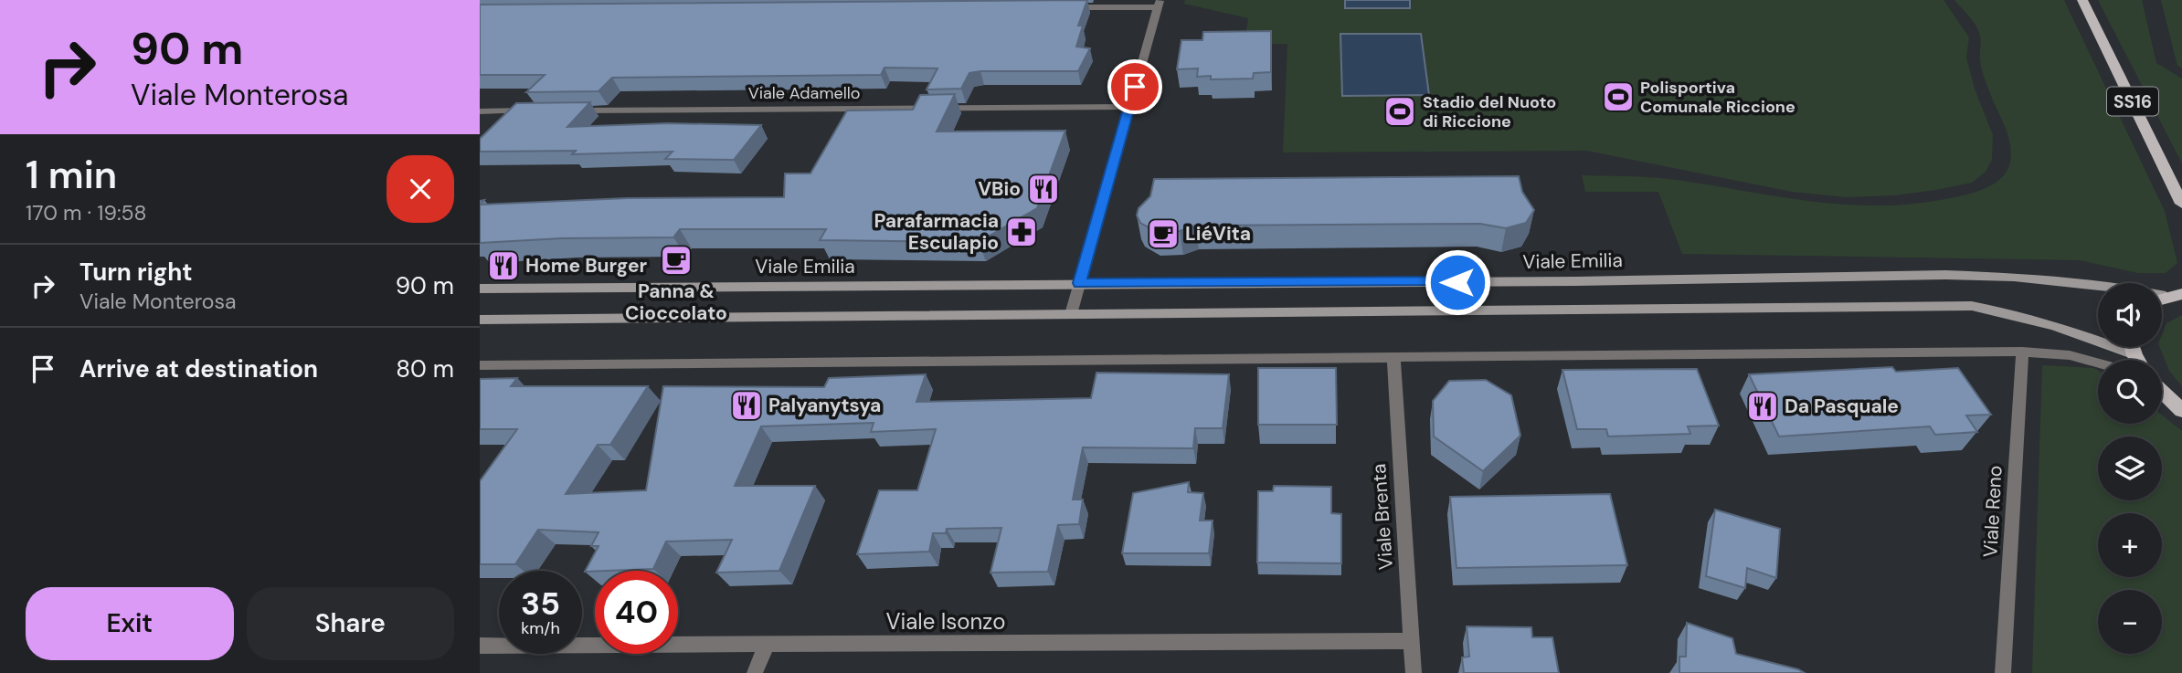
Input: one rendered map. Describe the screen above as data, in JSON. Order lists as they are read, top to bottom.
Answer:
{
  "streets": {
    "main road": ["SS16"],
    "street": [
      "Viale Adamello",
      "Viale Emilia",
      "Viale Reno",
      "Viale Brenta",
      "Viale Isonzo"
    ]
  },
  "crossings": [
    ["Viale Brenta", "Viale Isonzo"]
  ],
  "places": {
    "sports": ["Polisportiva Comunale Riccione", "Stadio del Nuoto di Riccione"],
    "restaurant": [
      "VBio",
      "Home Burger",
      "Palyanytsya",
      "Da Pasquale"
    ],
    "pharmacy": ["Parafarmacia Esculapio"],
    "cafe": ["LiéVita", "Panna & Cioccolato"]
  },
  "page": {
    "turn": ["90 m", "Viale Monterosa"],
    "heading": ["1 min", "170 m · 19:58"],
    "list": [
      {
        "name": "Turn right",
        "note": "Viale Monterosa",
        "value": "90 m"
      },
      {
        "name": "Arrive at destination",
        "value": "80 m"
      }
    ],
    "map_buttons": ["+", "−"],
    "speed": "35 km/h",
    "limit": "40",
    "buttons": ["Exit", "Share"]
  }
}
